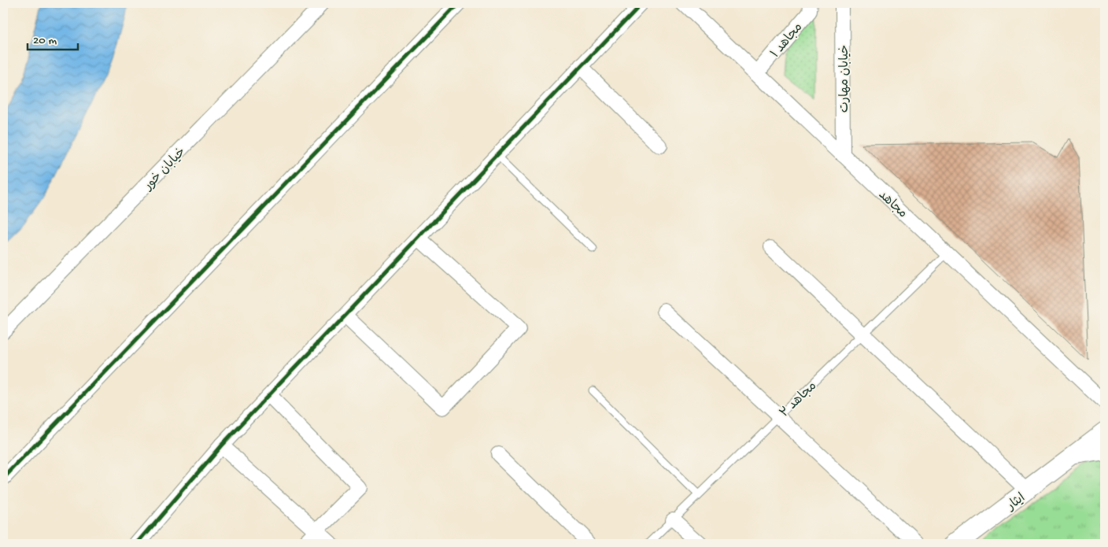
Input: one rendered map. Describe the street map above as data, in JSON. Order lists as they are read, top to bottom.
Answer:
{
  "streets": {
    "main road": ["ایثار"],
    "street": [
      "مجاهد ۱",
      "خیابان مهارت",
      "خیابان خور",
      "مجاهد"
    ],
    "lane": ["مجاهد ۲"]
  },
  "crossings": [
    ["مجاهد ۱", "مجاهد"],
    ["خیابان مهارت", "مجاهد"],
    ["مجاهد", "مجاهد ۲"]
  ],
  "scale_bar": "20 m"
}
